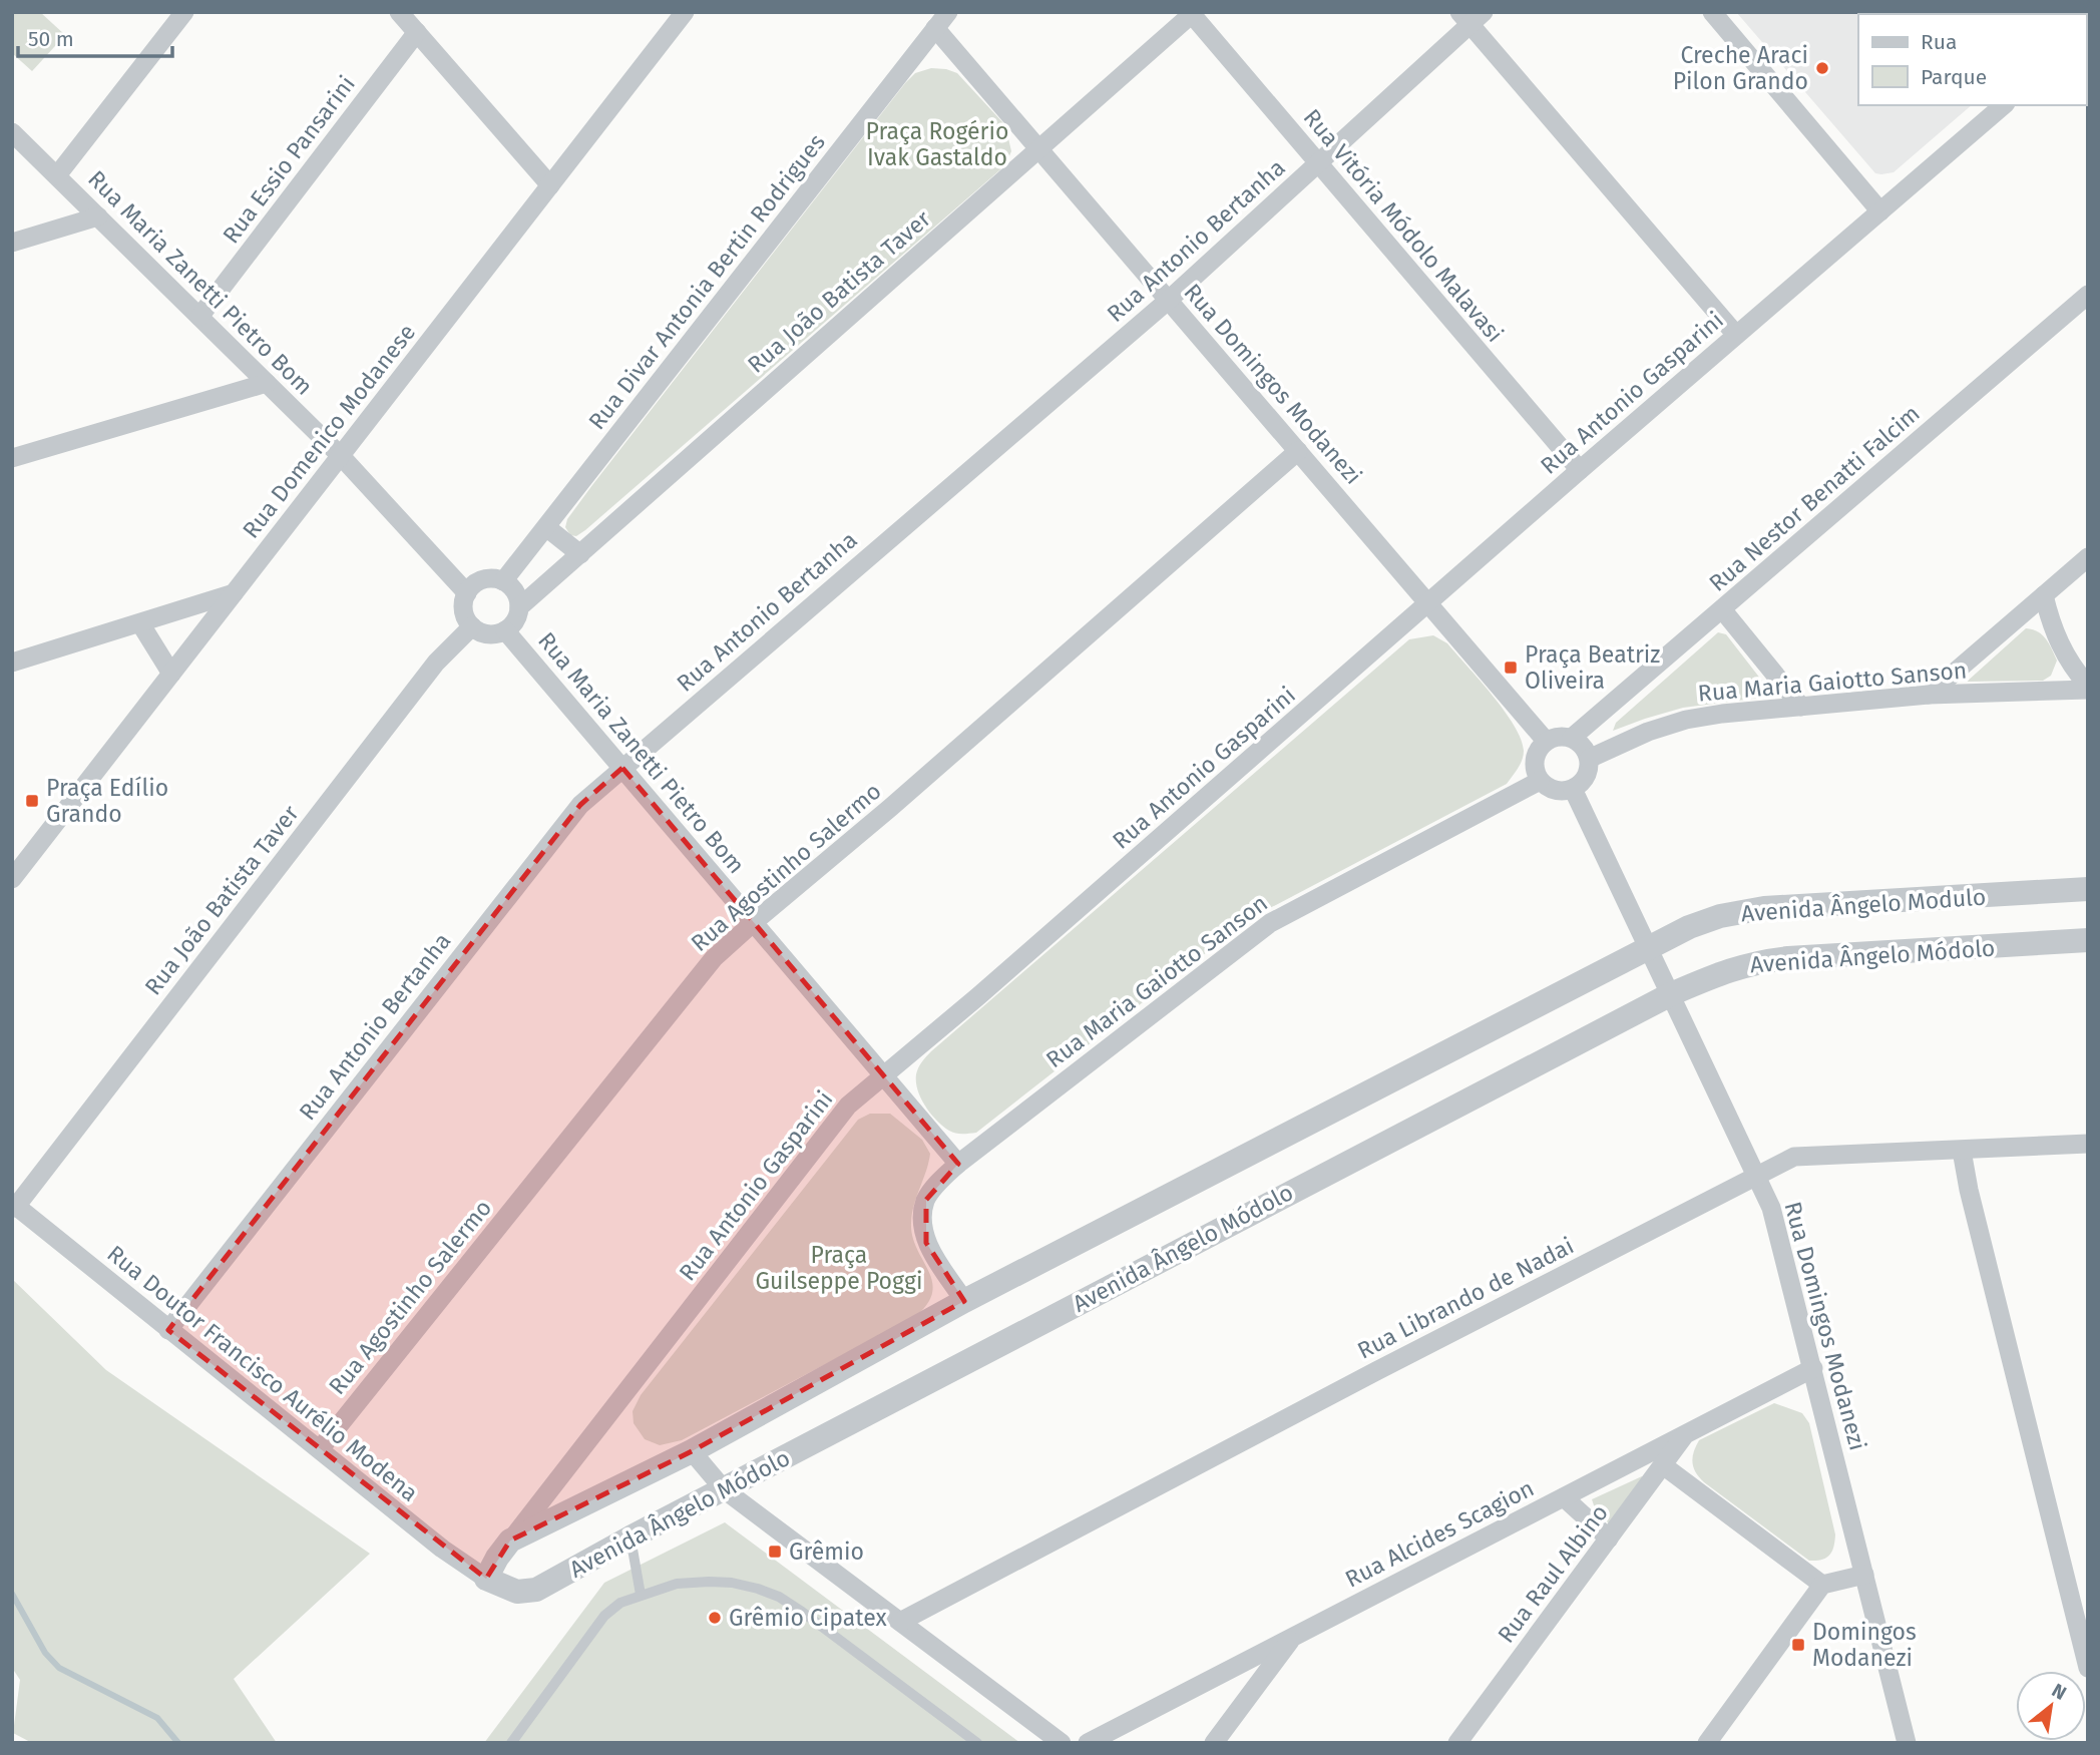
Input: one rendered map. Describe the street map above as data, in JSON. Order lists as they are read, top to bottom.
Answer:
{
  "streets": {
    "street": [
      "Rua Essio Pansarini",
      "Rua Vitória Módolo Malavasi",
      "Rua Antonio Bertanha",
      "Rua Divar Antonia Bertin Rodrigues",
      "Rua Maria Zanetti Pietro Bom",
      "Rua João Batista Taver",
      "Rua Domingos Modanezi",
      "Rua Antonio Gasparini",
      "Rua Domenico Modanese",
      "Rua Nestor Benatti Falcim",
      "Rua Maria Gaiotto Sanson",
      "Rua Agostinho Salermo",
      "Avenida Ângelo Modulo",
      "Avenida Ângelo Módolo",
      "Rua Librando de Nadai",
      "Rua Doutor Francisco Aurélio Modena",
      "Rua Alcides Scagion",
      "Rua Raul Albino"
    ]
  },
  "crossings": [
    ["Rua Essio Pansarini", "Rua Maria Zanetti Pietro Bom"],
    ["Rua Vitória Módolo Malavasi", "Rua Antonio Bertanha"],
    ["Rua Vitória Módolo Malavasi", "Rua João Batista Taver"],
    ["Rua Vitória Módolo Malavasi", "Rua Antonio Gasparini"],
    ["Rua Antonio Bertanha", "Rua Maria Zanetti Pietro Bom"],
    ["Rua Antonio Bertanha", "Rua Domingos Modanezi"],
    ["Rua Antonio Bertanha", "Rua Doutor Francisco Aurélio Modena"],
    ["Rua Divar Antonia Bertin Rodrigues", "Rua Maria Zanetti Pietro Bom"],
    ["Rua Divar Antonia Bertin Rodrigues", "Rua João Batista Taver"],
    ["Rua Divar Antonia Bertin Rodrigues", "Rua Domingos Modanezi"],
    ["Rua Maria Zanetti Pietro Bom", "Rua João Batista Taver"],
    ["Rua Maria Zanetti Pietro Bom", "Rua Antonio Gasparini"],
    ["Rua Maria Zanetti Pietro Bom", "Rua Domenico Modanese"],
    ["Rua Maria Zanetti Pietro Bom", "Rua Maria Gaiotto Sanson"],
    ["Rua Maria Zanetti Pietro Bom", "Rua Agostinho Salermo"],
    ["Rua João Batista Taver", "Rua Domingos Modanezi"],
    ["Rua João Batista Taver", "Rua Doutor Francisco Aurélio Modena"],
    ["Rua Domingos Modanezi", "Rua Antonio Gasparini"],
    ["Rua Domingos Modanezi", "Rua Nestor Benatti Falcim"],
    ["Rua Domingos Modanezi", "Rua Maria Gaiotto Sanson"],
    ["Rua Domingos Modanezi", "Rua Agostinho Salermo"],
    ["Rua Domingos Modanezi", "Avenida Ângelo Modulo"],
    ["Rua Domingos Modanezi", "Avenida Ângelo Módolo"],
    ["Rua Domingos Modanezi", "Rua Librando de Nadai"],
    ["Rua Domingos Modanezi", "Rua Alcides Scagion"],
    ["Rua Nestor Benatti Falcim", "Rua Maria Gaiotto Sanson"],
    ["Rua Agostinho Salermo", "Rua Doutor Francisco Aurélio Modena"],
    ["Avenida Ângelo Módolo", "Rua Doutor Francisco Aurélio Modena"],
    ["Rua Alcides Scagion", "Rua Raul Albino"]
  ],
  "parks": ["Praça Rogério Ivak Gastaldo", "Praça Guilseppe Poggi"],
  "places": {
    "other": ["Creche Araci Pilon Grando", "Grêmio Cipatex"],
    "transit": [
      "Praça Beatriz Oliveira",
      "Praça Edílio Grando",
      "Grêmio",
      "Domingos Modanezi"
    ]
  },
  "legend": ["Rua", "Parque"],
  "scale_bar": "50 m",
  "north": "top right"
}
